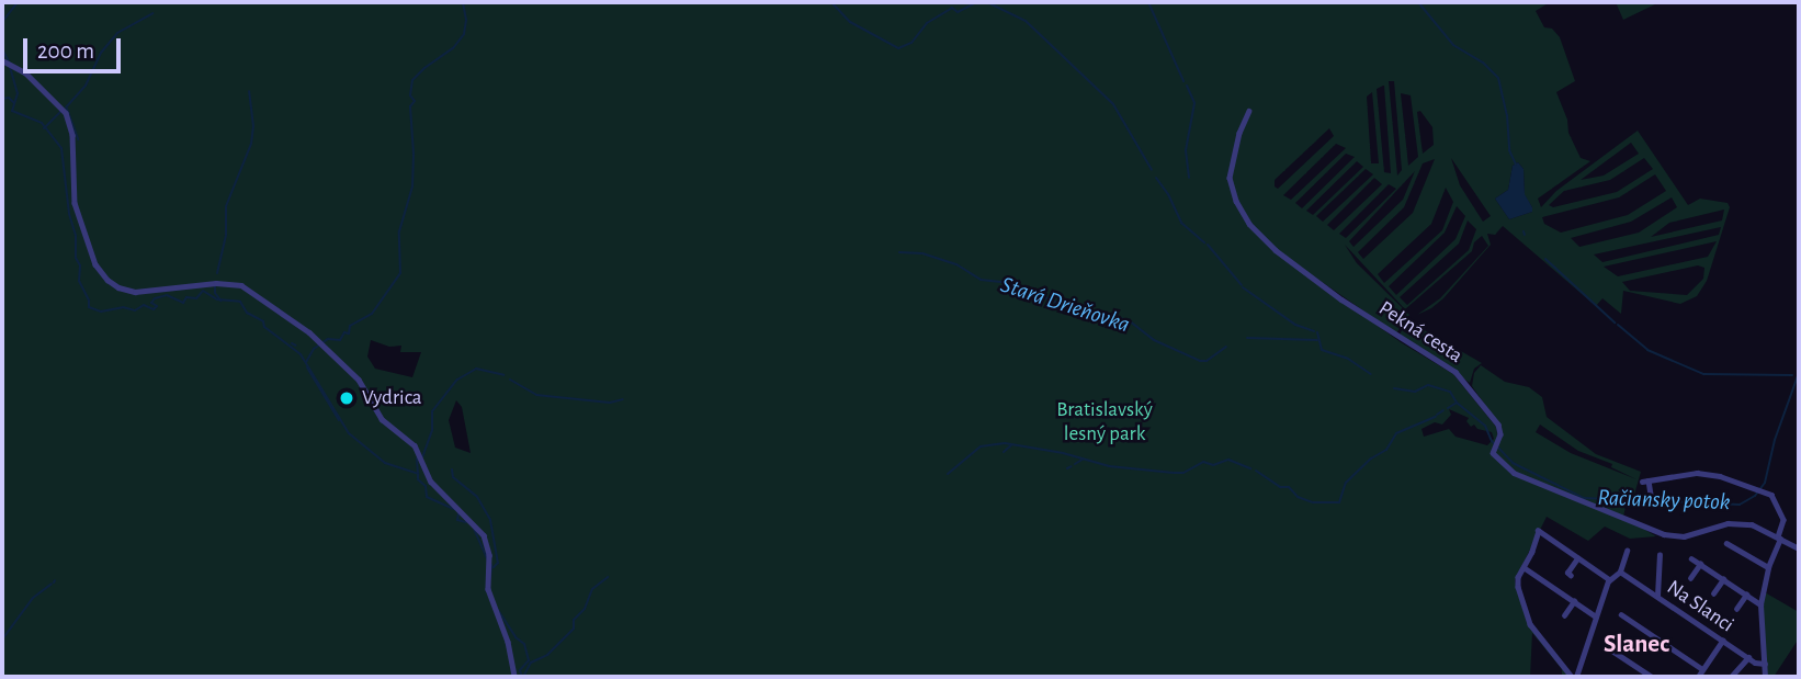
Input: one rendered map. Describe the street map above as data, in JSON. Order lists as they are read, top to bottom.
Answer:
{
  "streets": {
    "street": ["Pekná cesta", "Na Slanci"]
  },
  "districts": ["Slanec"],
  "water": ["Stará Drieňovka", "Račiansky potok"],
  "parks": ["Bratislavský lesný park"],
  "places": ["Vydrica"],
  "scale_bar": "200 m"
}
